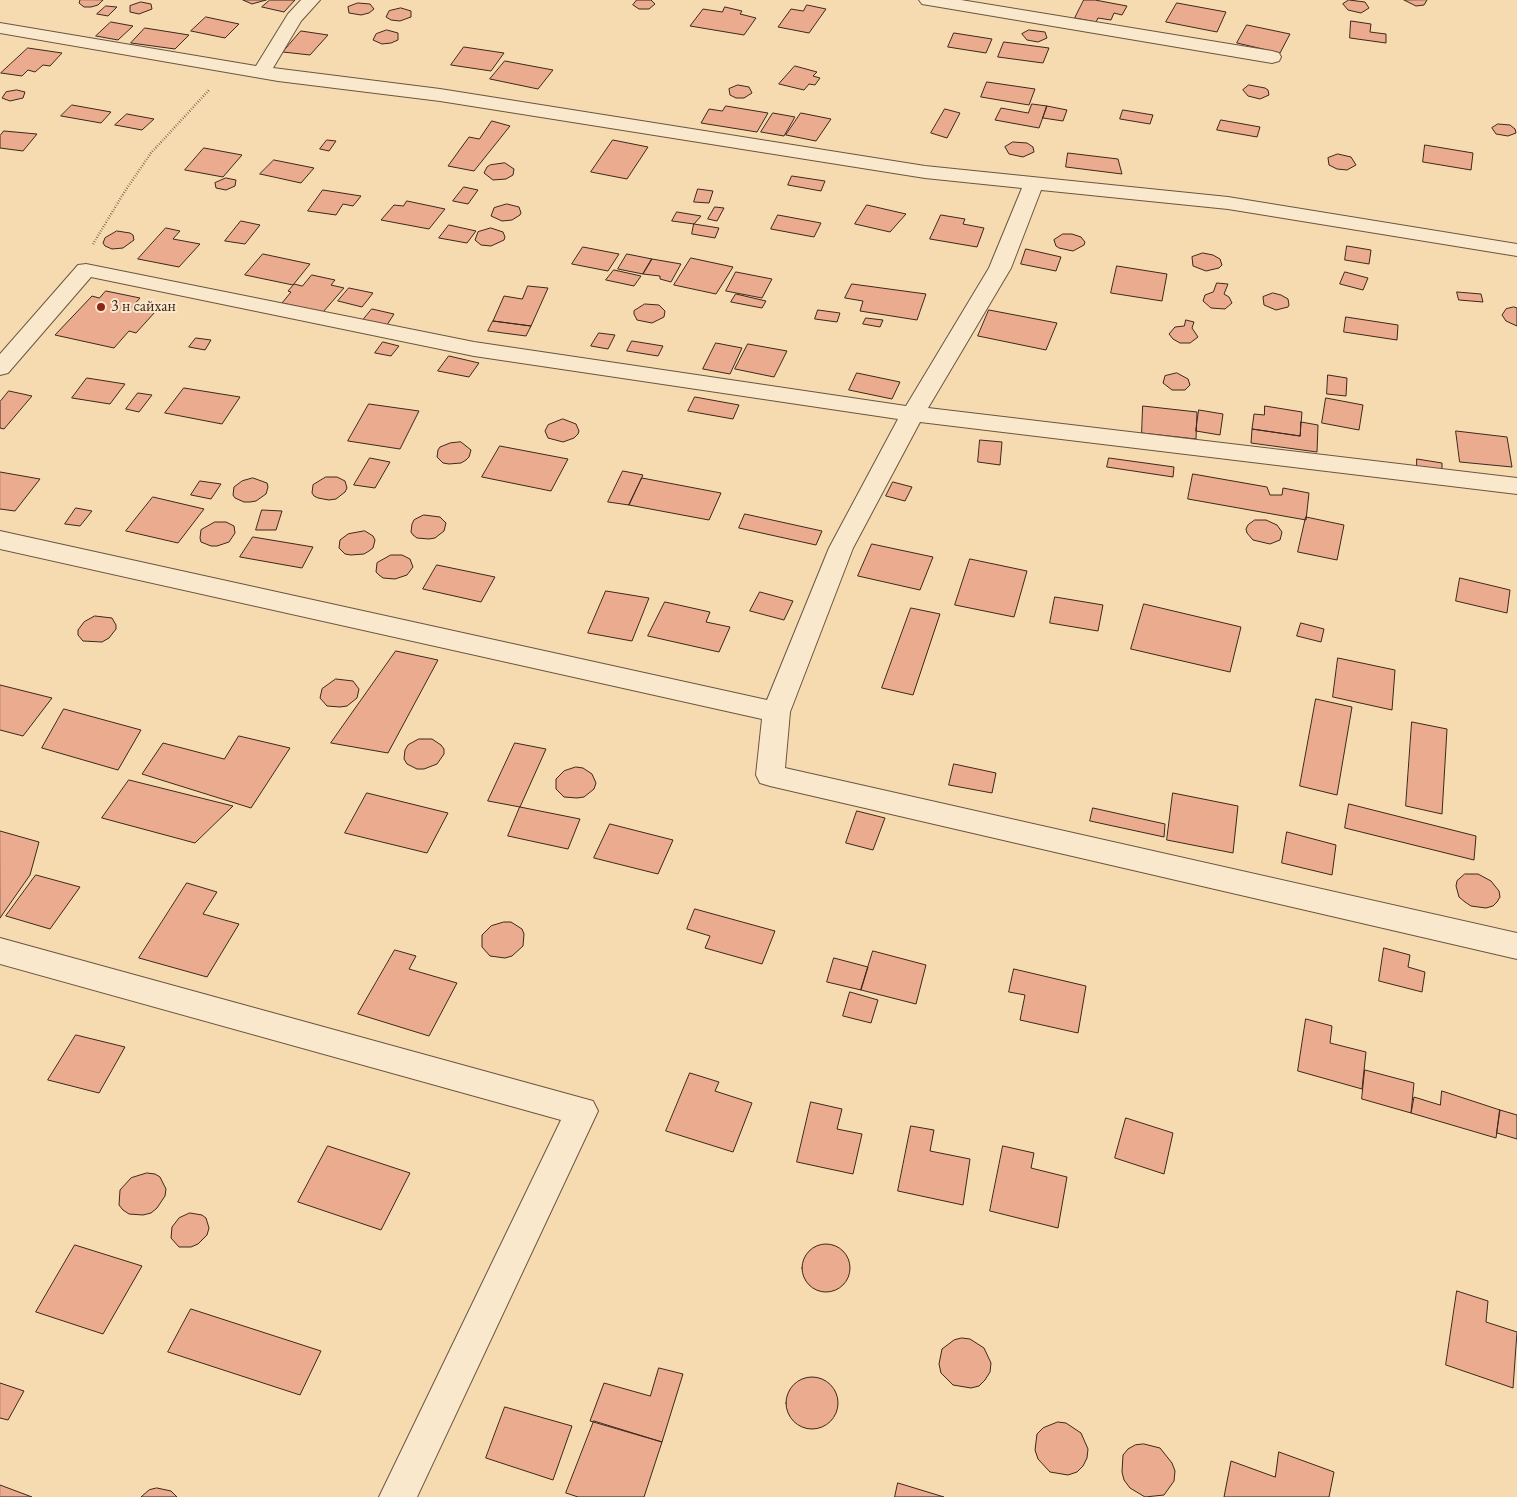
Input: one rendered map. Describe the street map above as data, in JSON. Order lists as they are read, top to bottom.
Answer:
{
  "places": ["3 н сайхан"]
}
